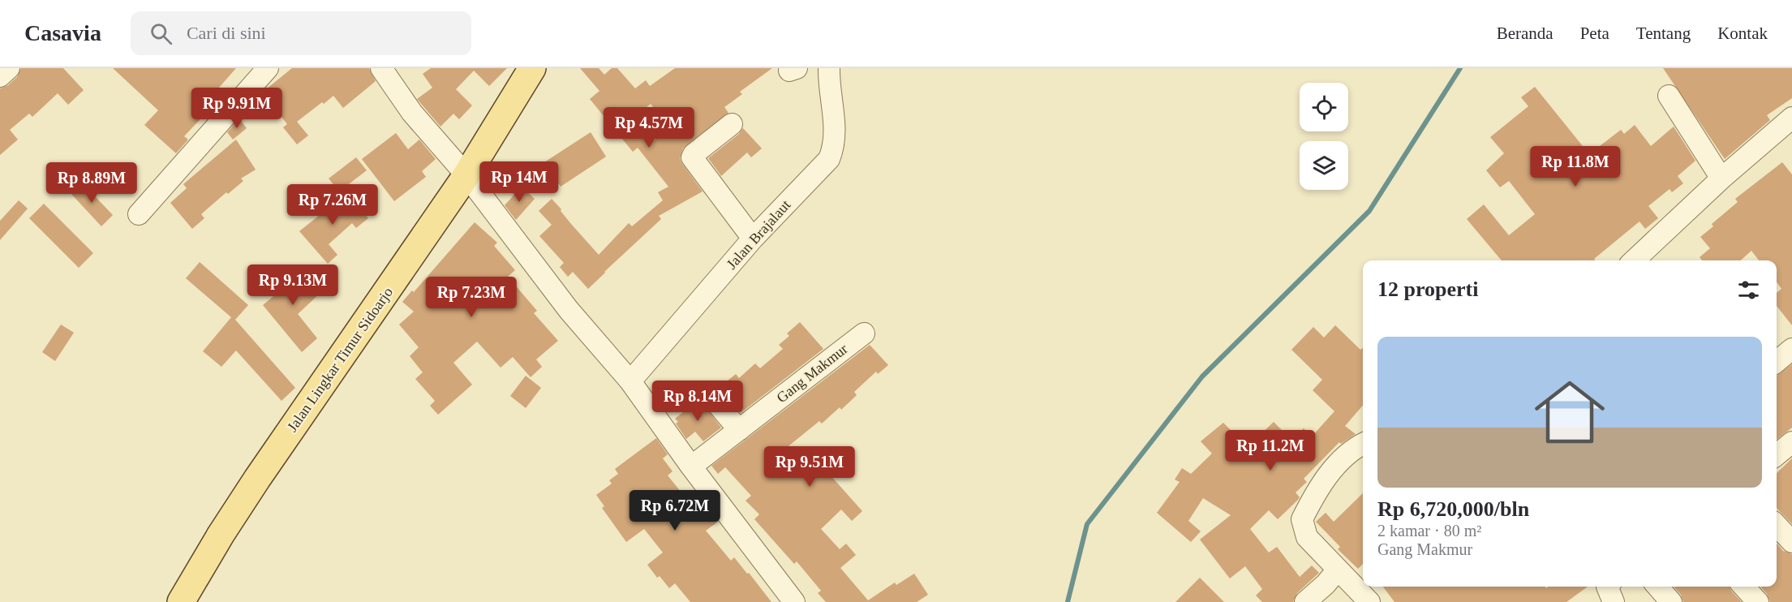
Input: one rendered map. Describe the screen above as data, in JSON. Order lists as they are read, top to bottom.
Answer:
{
  "streets": {
    "main road": ["Jalan Lingkar Timur Sidoarjo"],
    "street": ["Jalan Brajalaut", "Gang Makmur"]
  },
  "page": {
    "header": "Casavia",
    "search": "Cari di sini",
    "nav": [
      "Beranda",
      "Peta",
      "Tentang",
      "Kontak"
    ],
    "price": [
      "Rp 9.91M",
      "Rp 4.57M",
      "Rp 11.8M",
      "Rp 14M",
      "Rp 8.89M",
      "Rp 7.26M",
      "Rp 9.13M",
      "Rp 7.23M",
      "Rp 8.14M",
      "Rp 11.2M",
      "Rp 9.51M",
      "Rp 6.72M"
    ],
    "heading": "12 properti",
    "list": [
      {
        "name": "Rp 6,720,000/bln",
        "note": "2 kamar · 80 m² · Gang Makmur"
      }
    ]
  }
}
